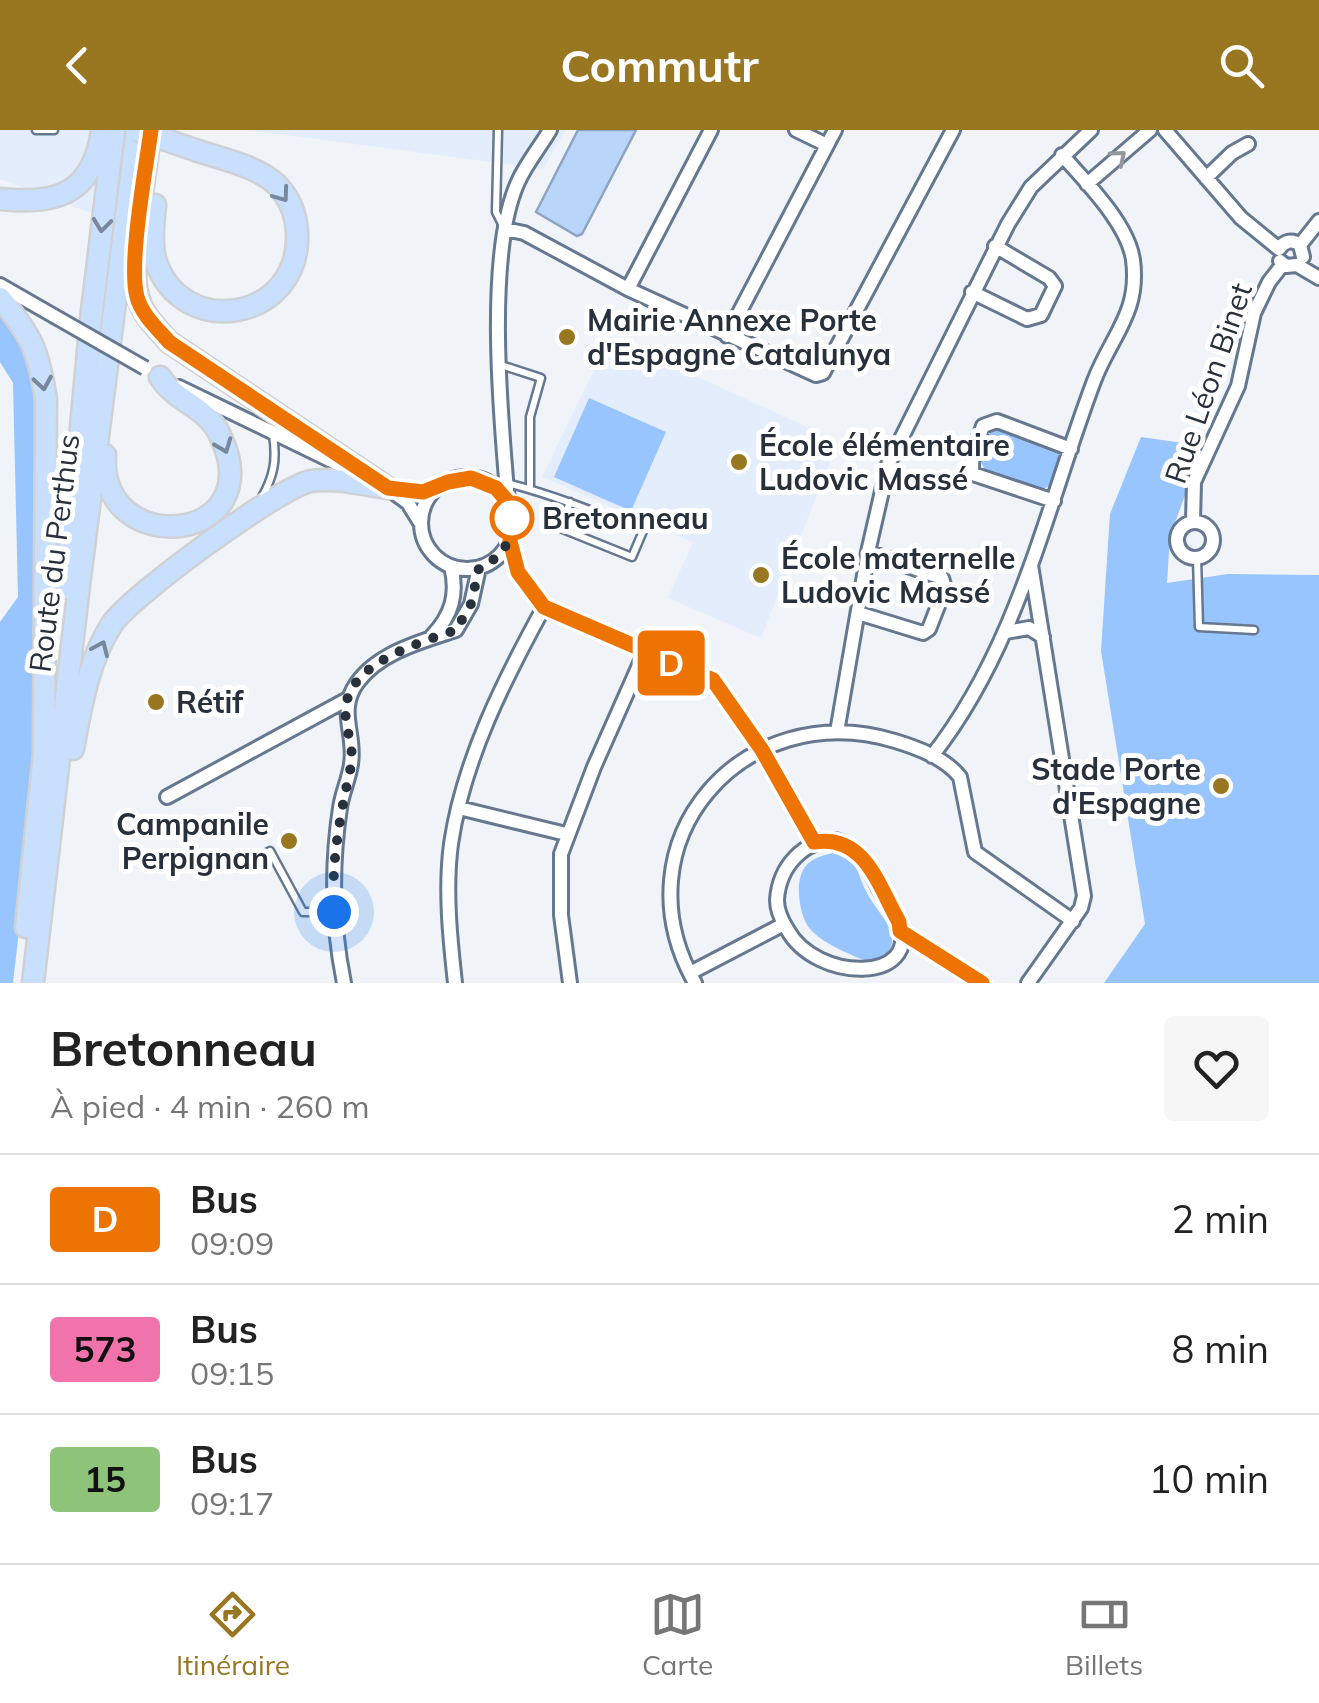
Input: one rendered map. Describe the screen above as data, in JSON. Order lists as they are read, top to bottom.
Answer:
{
  "streets": {
    "main road": ["Route du Perthus"],
    "street": ["Rue Léon Binet"]
  },
  "places": [
    "Mairie Annexe Porte d'Espagne Catalunya",
    "École élémentaire Ludovic Massé",
    "Bretonneau",
    "École maternelle Ludovic Massé",
    "Rétif",
    "Stade Porte d'Espagne",
    "Campanile Perpignan"
  ],
  "lines": ["bus line D"],
  "page": {
    "header": "Commutr",
    "on_map": "D",
    "heading": ["Bretonneau", "À pied · 4 min · 260 m"],
    "list": [
      {
        "mark": "D",
        "name": "Bus",
        "note": "09:09",
        "value": "2 min"
      },
      {
        "mark": "573",
        "name": "Bus",
        "note": "09:15",
        "value": "8 min"
      },
      {
        "mark": "15",
        "name": "Bus",
        "note": "09:17",
        "value": "10 min"
      }
    ],
    "tabs": ["Itinéraire", "Carte", "Billets"]
  }
}
